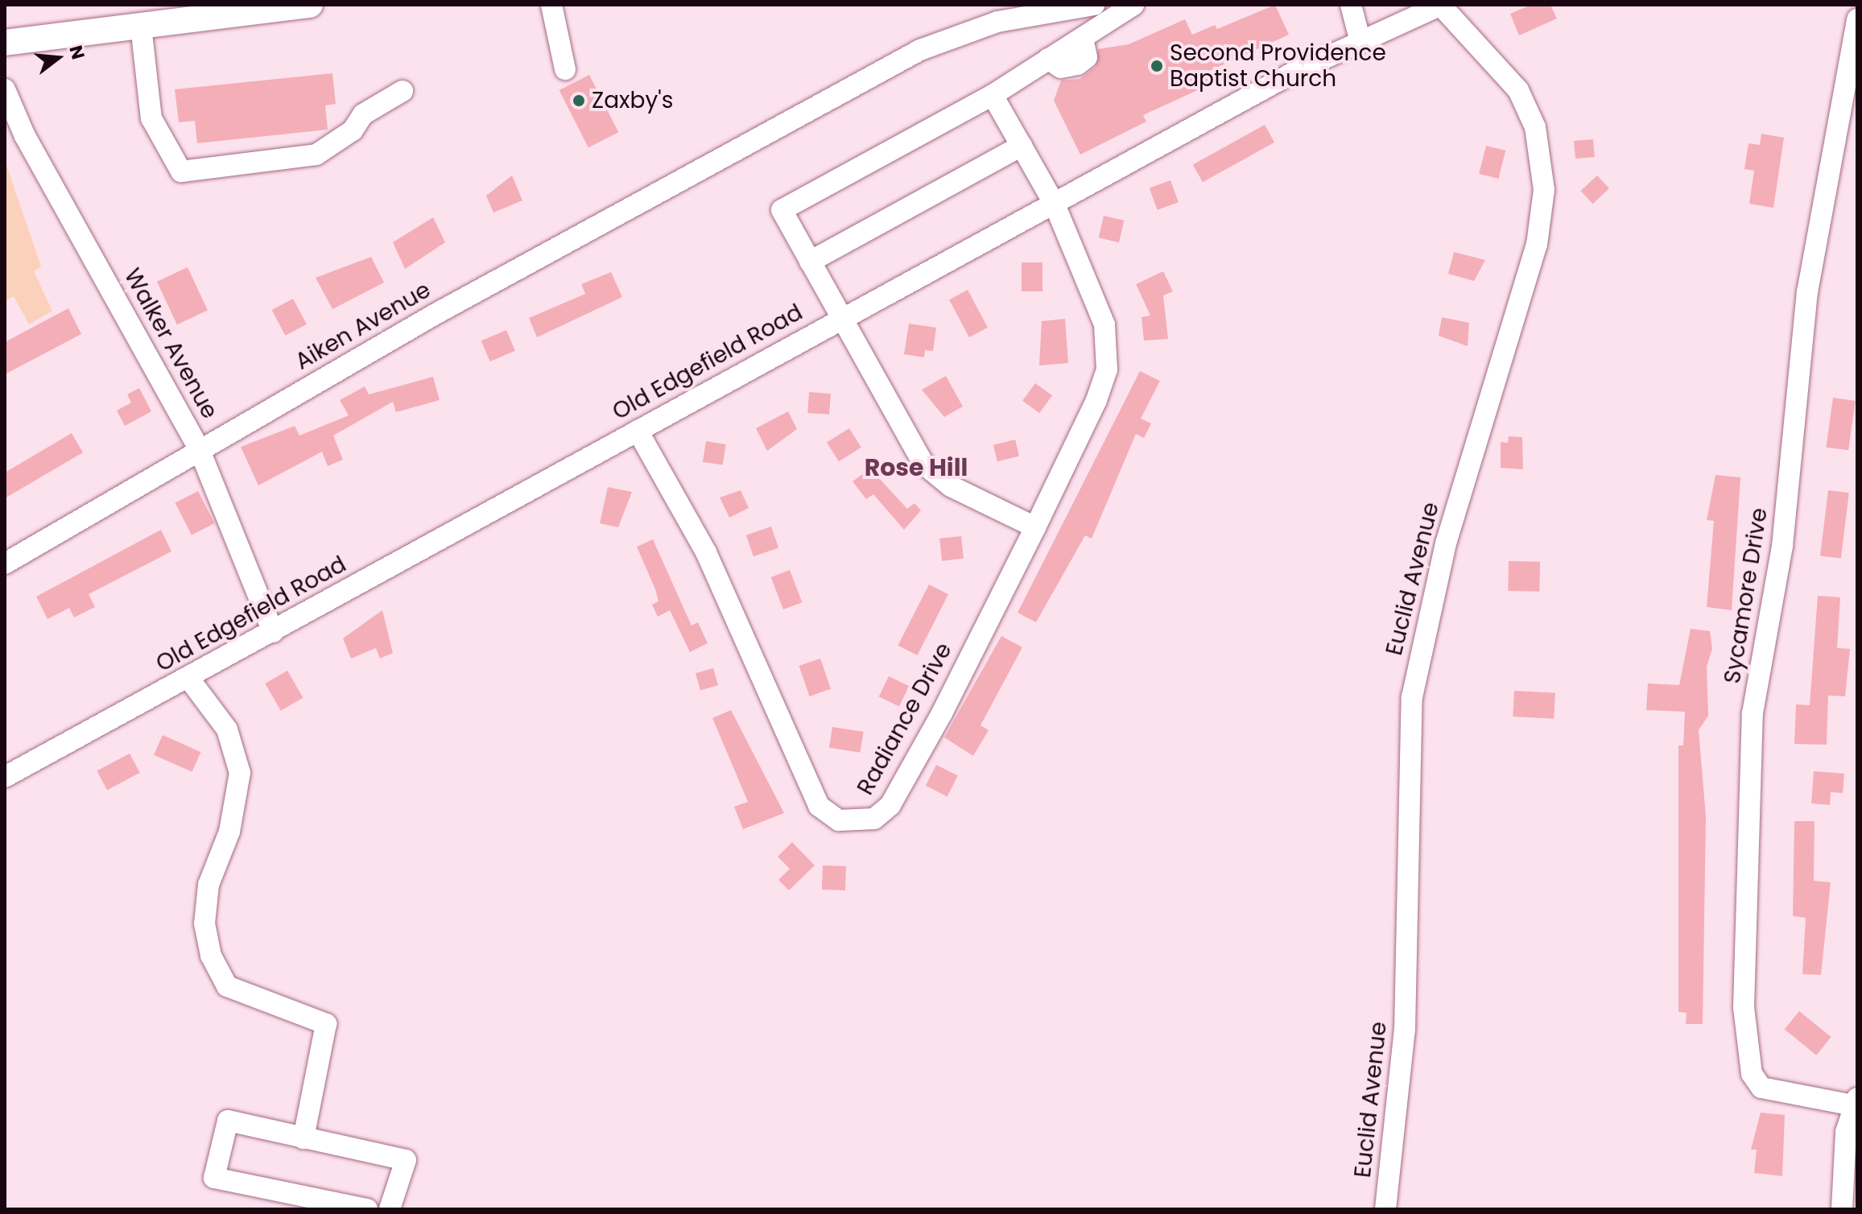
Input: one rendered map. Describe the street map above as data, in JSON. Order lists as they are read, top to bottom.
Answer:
{
  "streets": {
    "street": [
      "Aiken Avenue",
      "Walker Avenue",
      "Old Edgefield Road",
      "Euclid Avenue",
      "Sycamore Drive",
      "Radiance Drive"
    ]
  },
  "crossings": [
    ["Aiken Avenue", "Walker Avenue"],
    ["Walker Avenue", "Old Edgefield Road"],
    ["Old Edgefield Road", "Euclid Avenue"],
    ["Old Edgefield Road", "Radiance Drive"]
  ],
  "districts": ["Rose Hill"],
  "places": ["Second Providence Baptist Church", "Zaxby's"],
  "north": "right"
}
